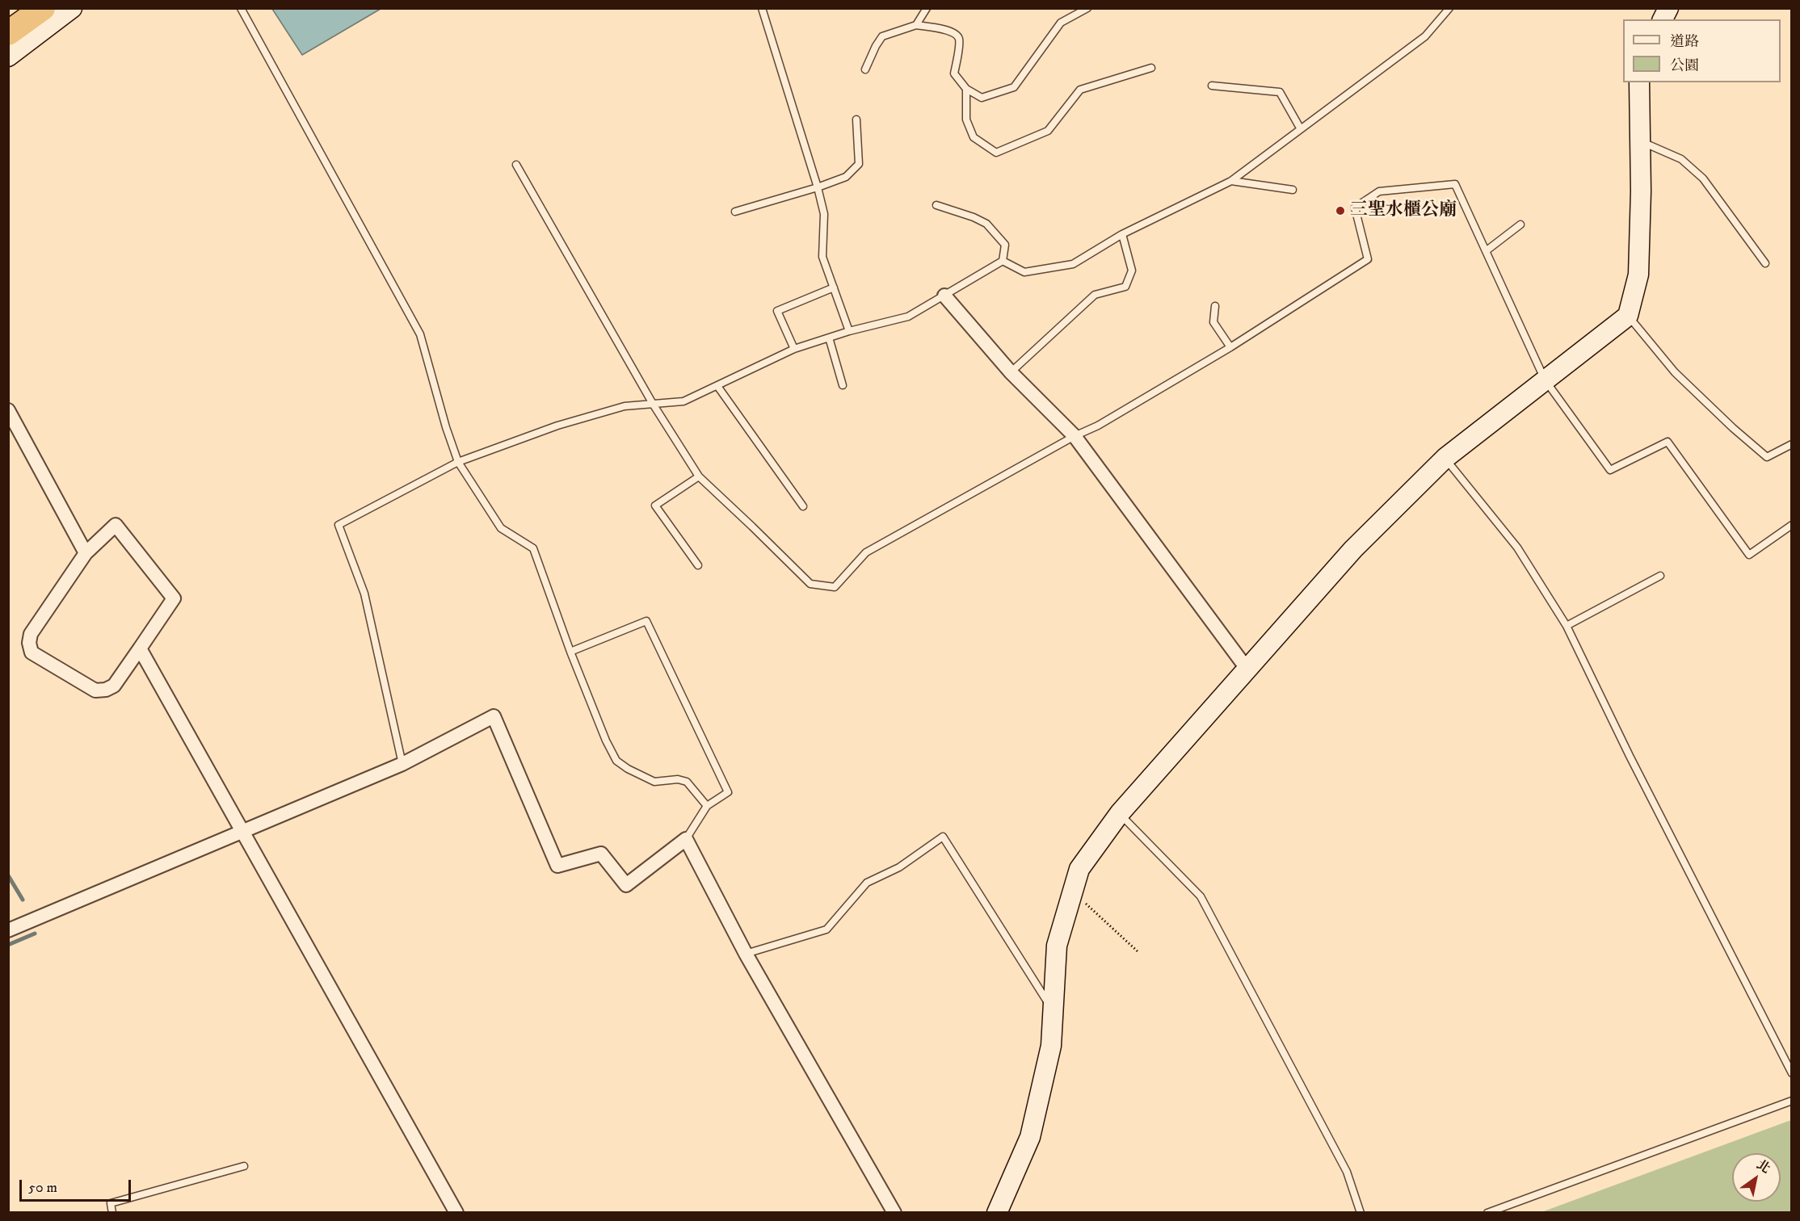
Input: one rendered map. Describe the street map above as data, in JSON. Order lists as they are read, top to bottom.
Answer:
{
  "places": ["三聖水櫃公廟"],
  "legend": ["道路", "公園"],
  "scale_bar": "50 m",
  "north": "top right"
}
